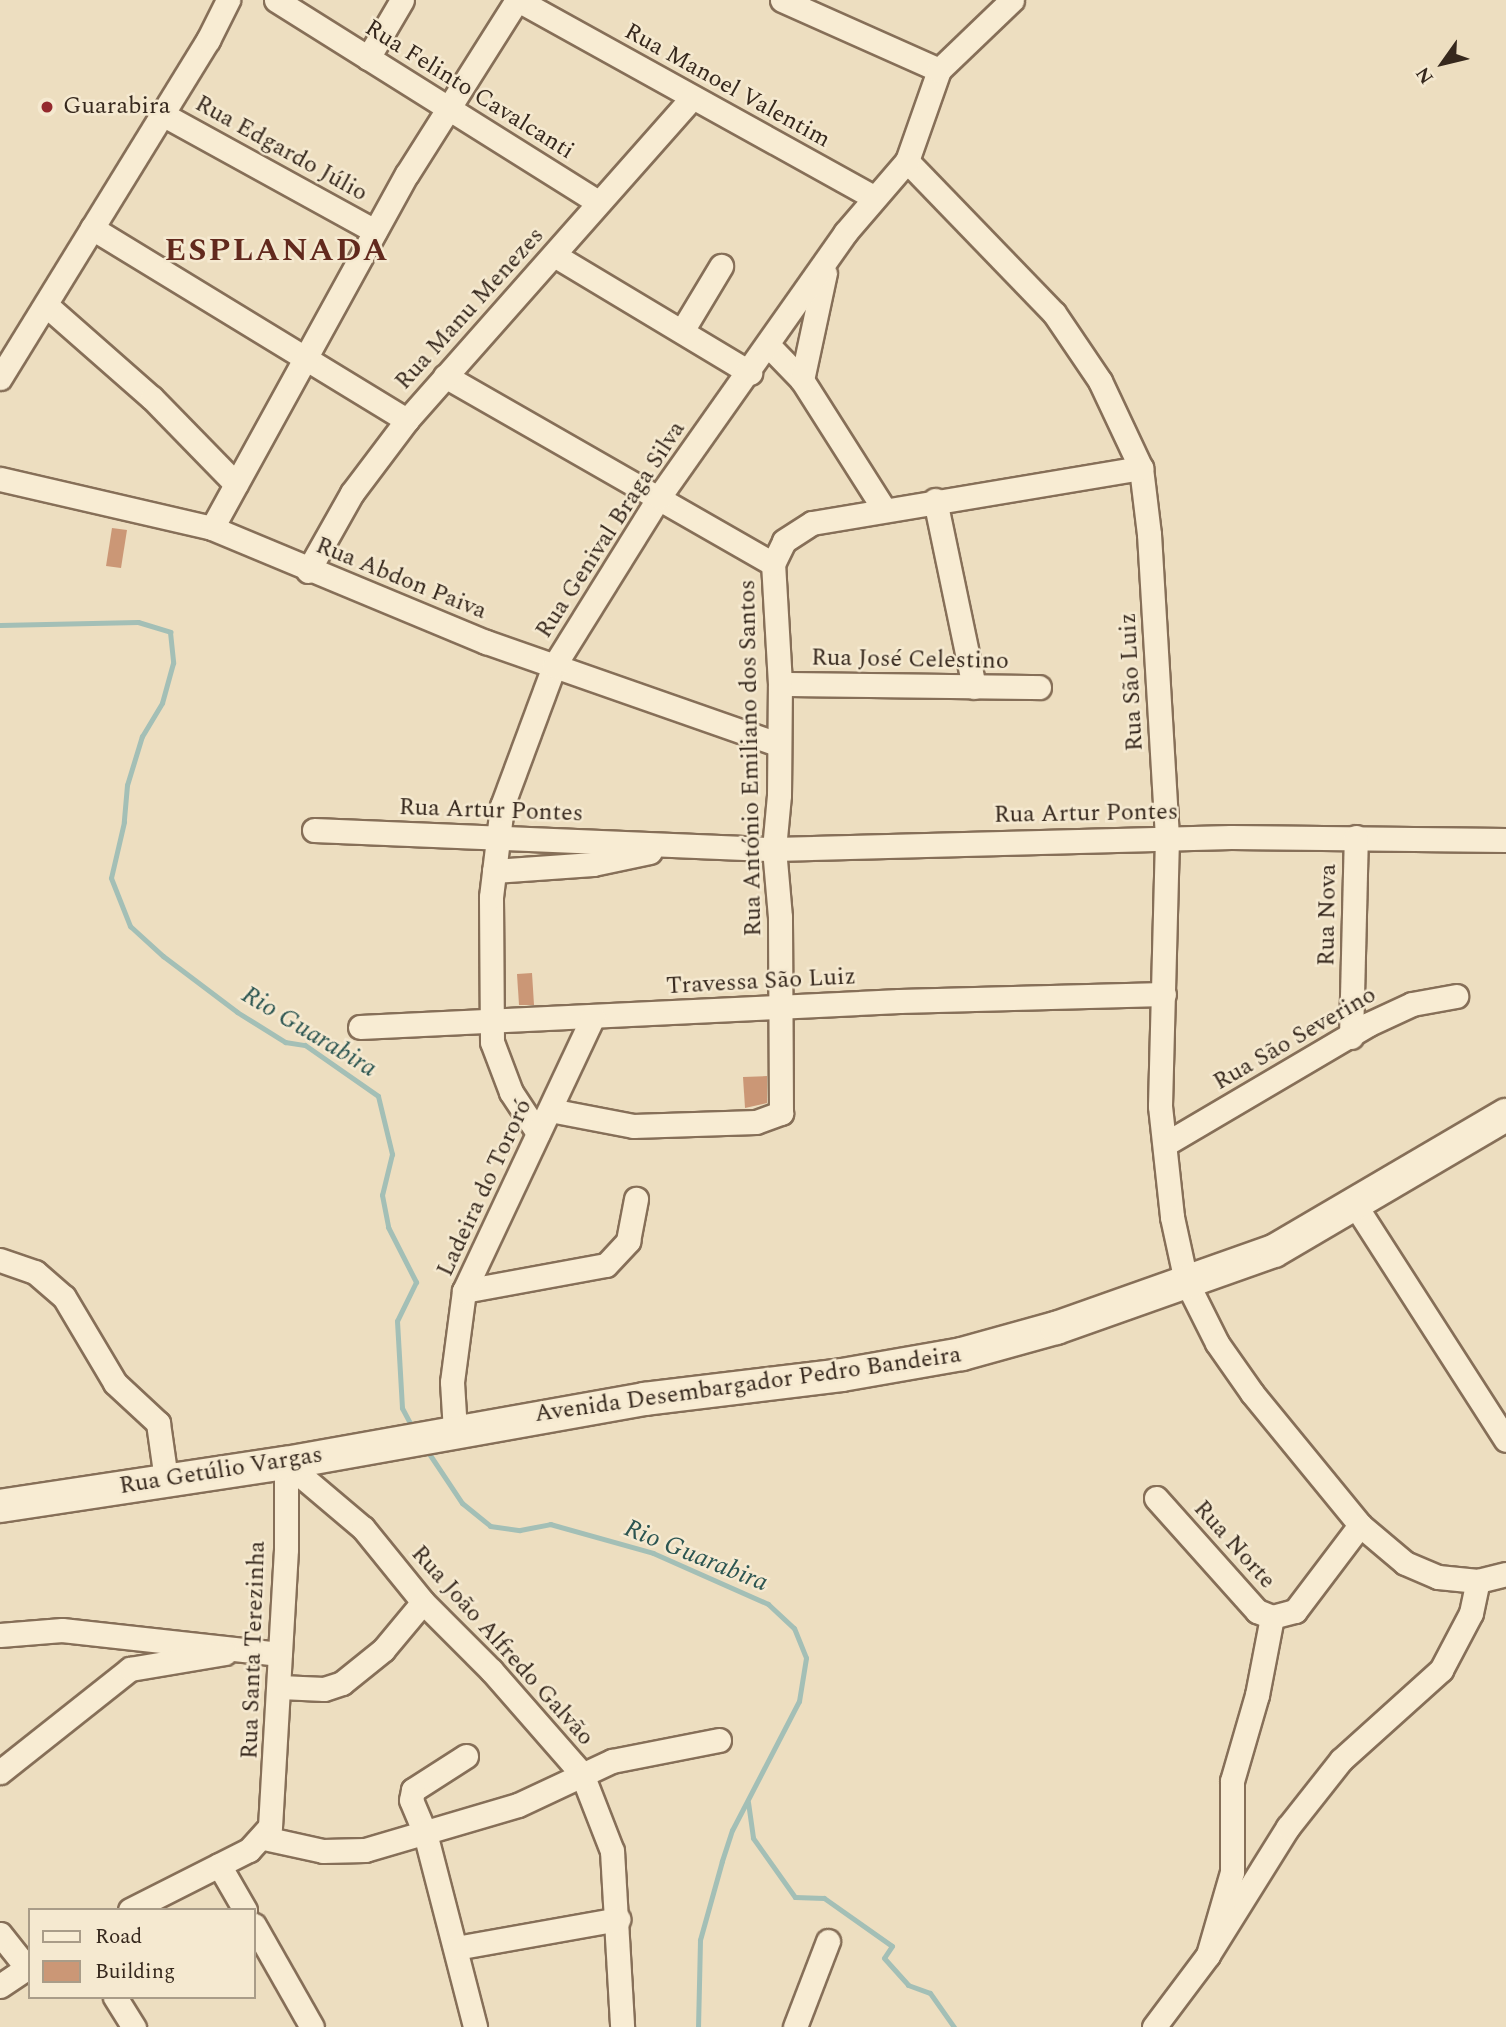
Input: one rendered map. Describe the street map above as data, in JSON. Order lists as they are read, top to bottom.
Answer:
{
  "streets": {
    "main road": ["Avenida Desembargador Pedro Bandeira", "Rua Getúlio Vargas"],
    "street": [
      "Rua Manoel Valentim",
      "Rua Felinto Cavalcanti",
      "Rua Edgardo Júlio",
      "Rua Manu Menezes",
      "Rua Genival Braga Silva",
      "Rua Abdon Paiva",
      "Rua José Celestino",
      "Rua São Luiz",
      "Rua António Emiliano dos Santos",
      "Rua Artur Pontes",
      "Rua Nova",
      "Travessa São Luiz",
      "Rua São Severino",
      "Ladeira do Tororó",
      "Rua Norte",
      "Rua João Alfredo Galvão",
      "Rua Santa Terezinha"
    ]
  },
  "crossings": [
    ["Rua Manoel Valentim", "Rua Manu Menezes"],
    ["Rua Manoel Valentim", "Rua Genival Braga Silva"],
    ["Rua Felinto Cavalcanti", "Rua Manu Menezes"],
    ["Rua Manu Menezes", "Rua Abdon Paiva"],
    ["Rua Genival Braga Silva", "Rua Abdon Paiva"],
    ["Rua Genival Braga Silva", "Rua São Luiz"],
    ["Rua Genival Braga Silva", "Rua Artur Pontes"],
    ["Rua Genival Braga Silva", "Travessa São Luiz"],
    ["Rua Genival Braga Silva", "Ladeira do Tororó"],
    ["Rua Abdon Paiva", "Rua António Emiliano dos Santos"],
    ["Rua José Celestino", "Rua António Emiliano dos Santos"],
    ["Rua São Luiz", "Rua Artur Pontes"],
    ["Rua São Luiz", "Travessa São Luiz"],
    ["Rua São Luiz", "Rua São Severino"],
    ["Rua São Luiz", "Avenida Desembargador Pedro Bandeira"],
    ["Rua São Luiz", "Rua Norte"],
    ["Rua António Emiliano dos Santos", "Rua Artur Pontes"],
    ["Rua António Emiliano dos Santos", "Travessa São Luiz"],
    ["Rua António Emiliano dos Santos", "Ladeira do Tororó"],
    ["Rua Artur Pontes", "Rua Nova"],
    ["Rua Nova", "Rua São Severino"],
    ["Travessa São Luiz", "Ladeira do Tororó"],
    ["Ladeira do Tororó", "Avenida Desembargador Pedro Bandeira"],
    ["Ladeira do Tororó", "Rua Getúlio Vargas"],
    ["Avenida Desembargador Pedro Bandeira", "Rua Getúlio Vargas"],
    ["Rua Getúlio Vargas", "Rua João Alfredo Galvão"],
    ["Rua Getúlio Vargas", "Rua Santa Terezinha"],
    ["Rua João Alfredo Galvão", "Rua Santa Terezinha"]
  ],
  "districts": ["ESPLANADA"],
  "water": ["Rio Guarabira"],
  "places": ["Guarabira"],
  "legend": ["Road", "Building"],
  "north": "bottom left"
}
